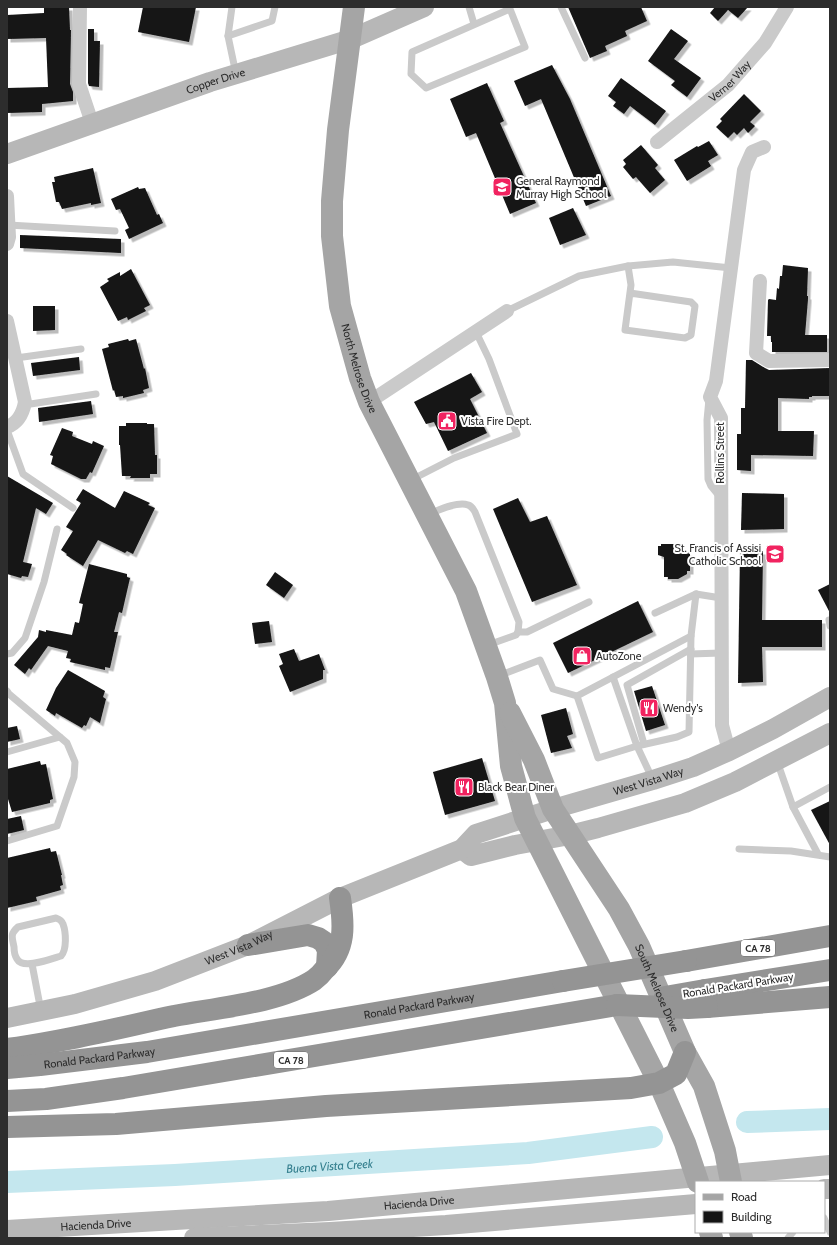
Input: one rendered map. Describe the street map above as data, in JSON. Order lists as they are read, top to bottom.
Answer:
{
  "streets": {
    "highway": ["CA 78", "Ronald Packard Parkway"],
    "main road": [
      "Copper Drive",
      "North Melrose Drive",
      "West Vista Way",
      "South Melrose Drive",
      "Hacienda Drive"
    ],
    "street": ["Verner Way", "Rollins Street"]
  },
  "crossings": [
    ["Copper Drive", "North Melrose Drive"],
    ["North Melrose Drive", "West Vista Way"],
    ["North Melrose Drive", "South Melrose Drive"],
    ["Rollins Street", "West Vista Way"],
    ["West Vista Way", "South Melrose Drive"],
    ["CA 78", "Ronald Packard Parkway"],
    ["South Melrose Drive", "Hacienda Drive"]
  ],
  "water": ["Buena Vista Creek"],
  "places": {
    "school or university": ["General Raymond Murray High School", "St. Francis of Assisi Catholic School"],
    "public building": ["Vista Fire Dept."],
    "shop": ["AutoZone"],
    "restaurant": ["Wendy's", "Black Bear Diner"]
  },
  "legend": ["Road", "Building"]
}
